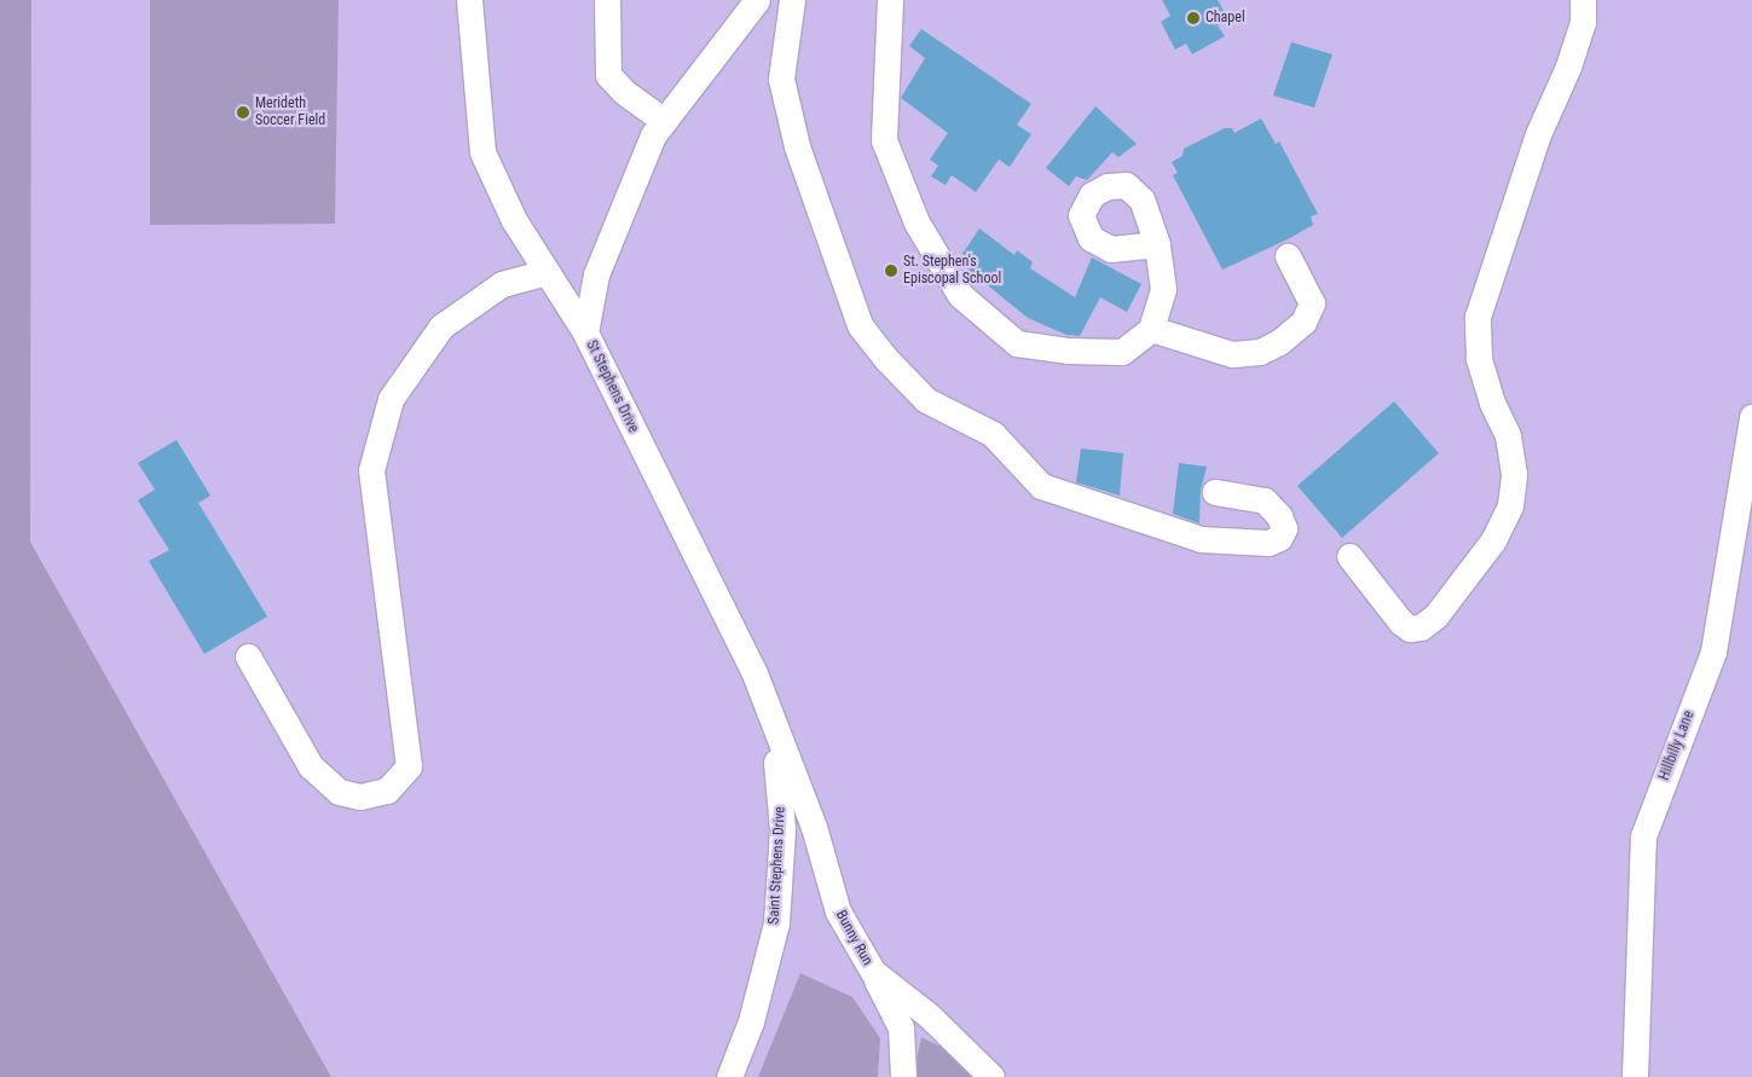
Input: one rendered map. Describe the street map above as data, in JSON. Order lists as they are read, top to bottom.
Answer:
{
  "streets": {
    "street": [
      "St Stephens Drive",
      "Hillbilly Lane",
      "Saint Stephens Drive",
      "Bunny Run"
    ]
  },
  "crossings": [
    ["St Stephens Drive", "Saint Stephens Drive"],
    ["St Stephens Drive", "Bunny Run"],
    ["Saint Stephens Drive", "Bunny Run"]
  ],
  "places": ["Chapel", "Merideth Soccer Field", "St. Stephen's Episcopal School"]
}
